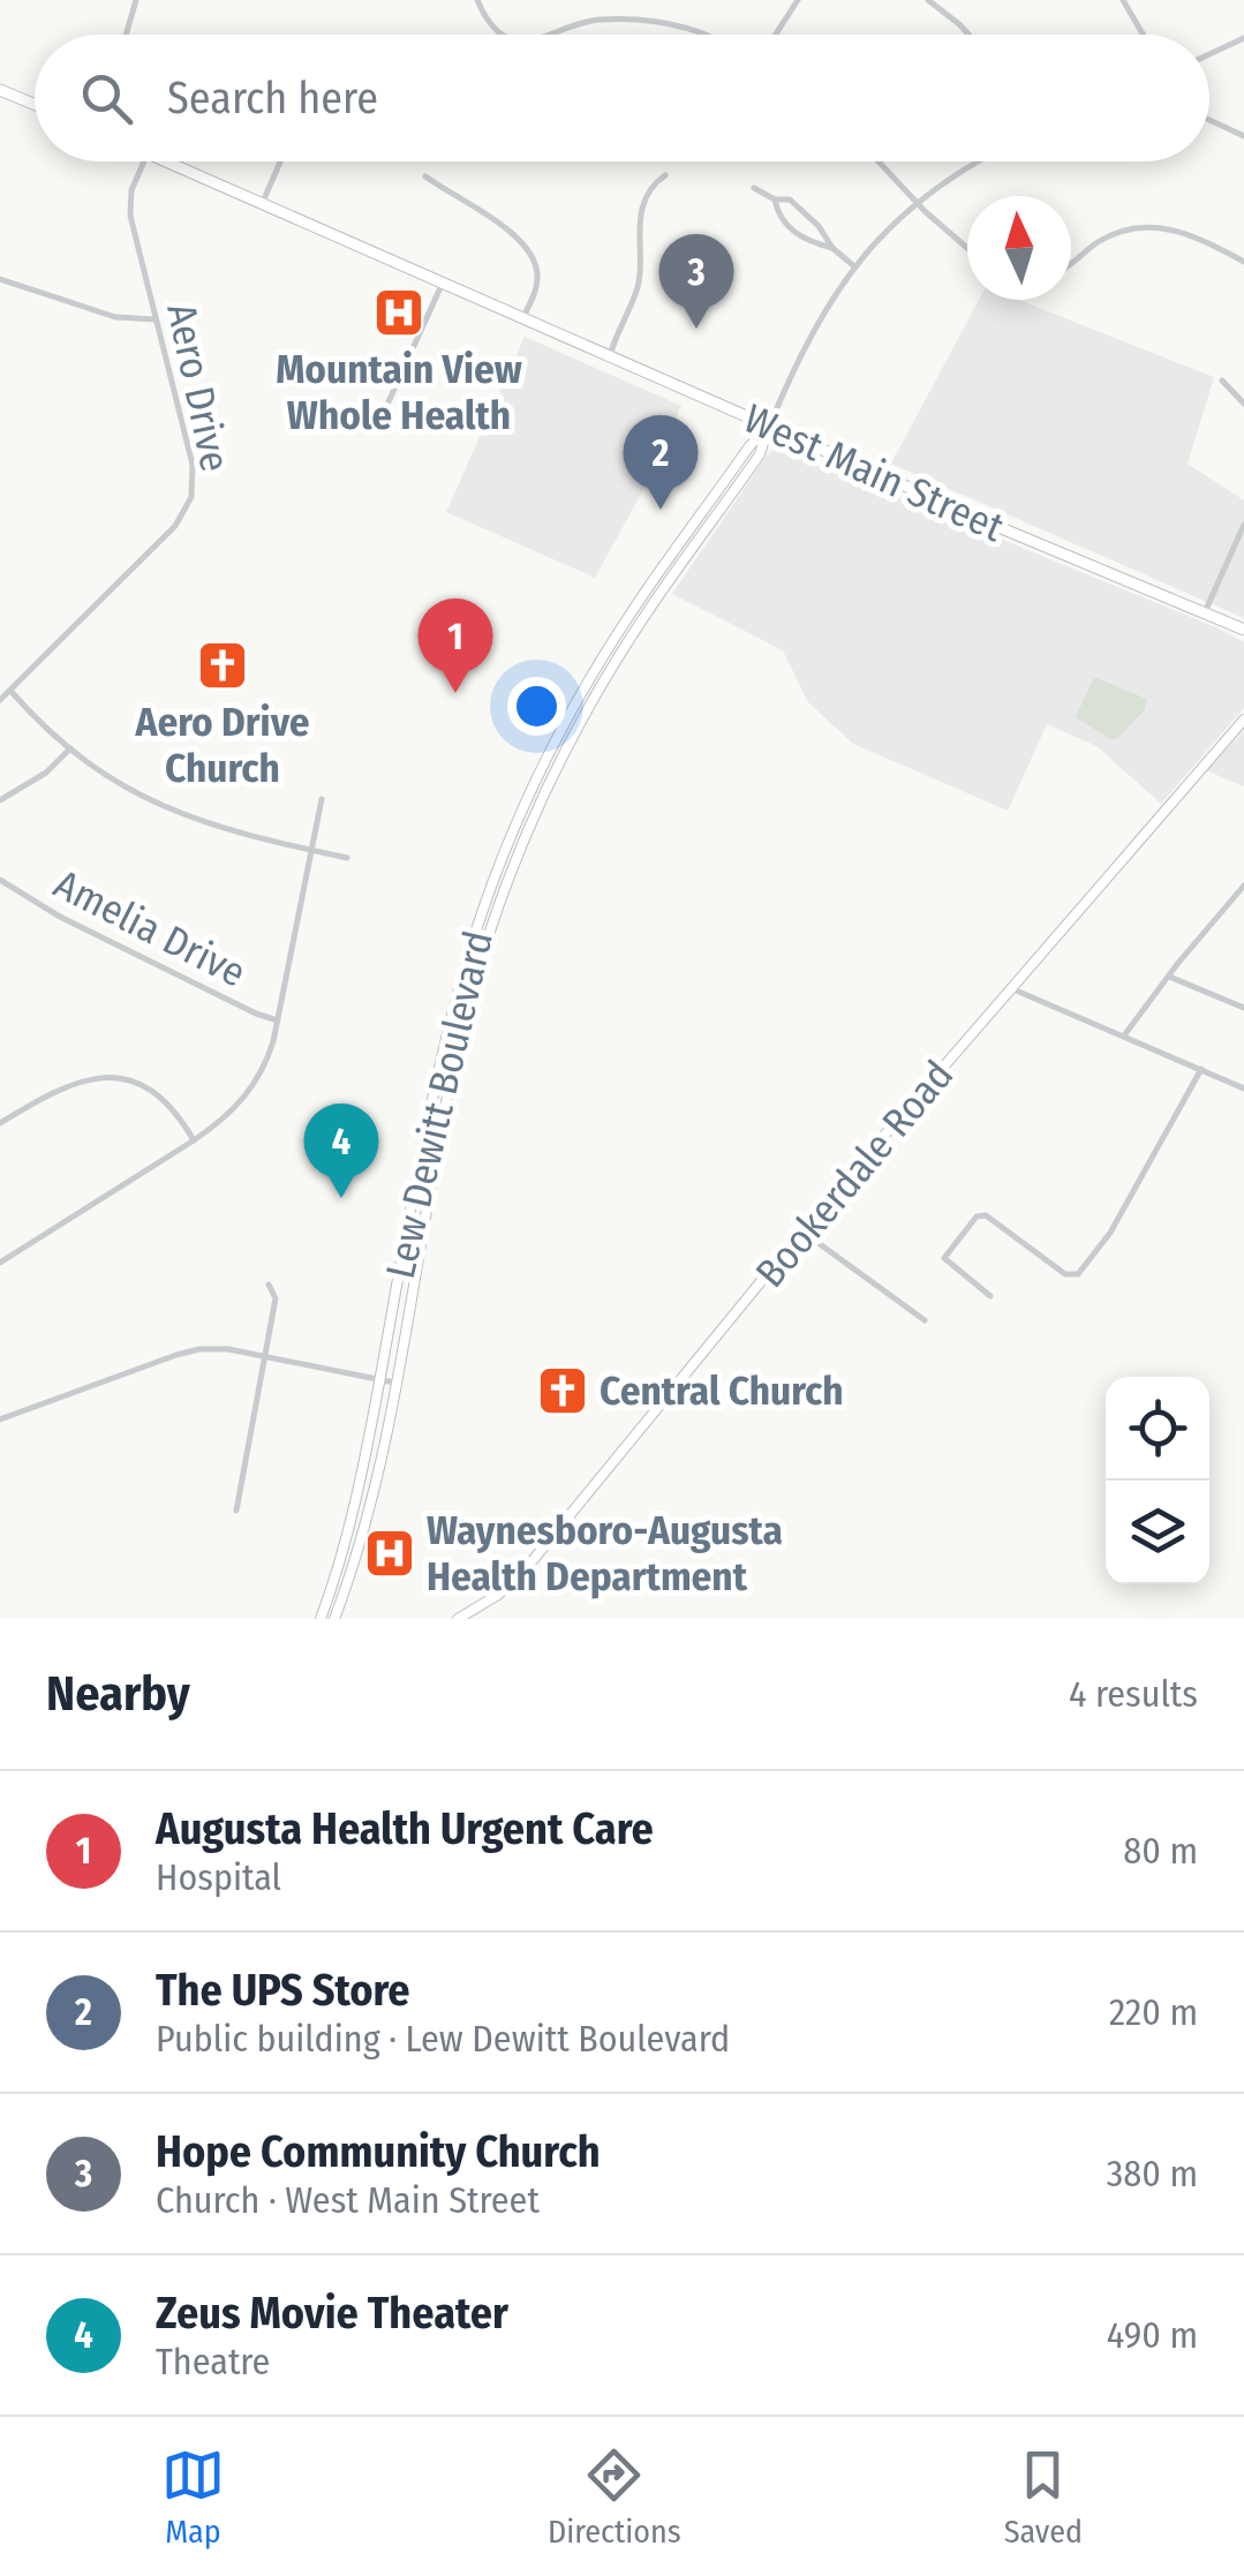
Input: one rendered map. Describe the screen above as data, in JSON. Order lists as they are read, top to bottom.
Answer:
{
  "streets": {
    "main road": ["West Main Street", "Lew Dewitt Boulevard", "Bookerdale Road"],
    "street": ["Aero Drive", "Amelia Drive"]
  },
  "crossings": [
    ["West Main Street", "Lew Dewitt Boulevard"]
  ],
  "places": {
    "hospital": ["Mountain View Whole Health", "Waynesboro-Augusta Health Department"],
    "church": ["Aero Drive Church", "Central Church"]
  },
  "north": "top",
  "page": {
    "search": "Search here",
    "pins": [
      "3",
      "2",
      "1",
      "4"
    ],
    "heading": ["Nearby", "4 results"],
    "list": [
      {
        "mark": "1",
        "name": "Augusta Health Urgent Care",
        "note": "Hospital",
        "value": "80 m"
      },
      {
        "mark": "2",
        "name": "The UPS Store",
        "note": "Public building · Lew Dewitt Boulevard",
        "value": "220 m"
      },
      {
        "mark": "3",
        "name": "Hope Community Church",
        "note": "Church · West Main Street",
        "value": "380 m"
      },
      {
        "mark": "4",
        "name": "Zeus Movie Theater",
        "note": "Theatre",
        "value": "490 m"
      }
    ],
    "nav": ["Map", "Directions", "Saved"]
  }
}
